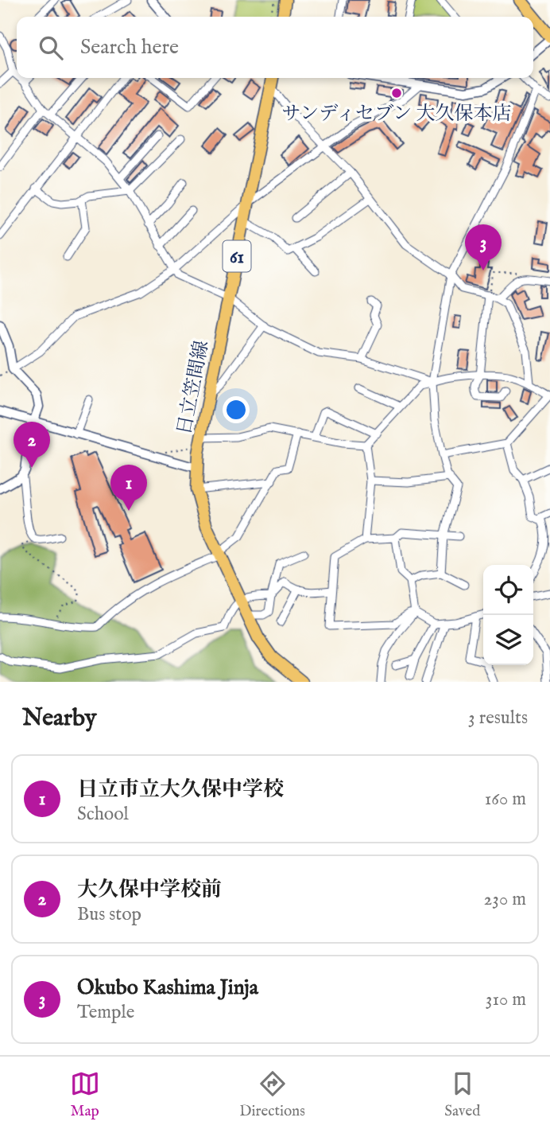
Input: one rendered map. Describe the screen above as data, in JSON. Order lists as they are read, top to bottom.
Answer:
{
  "streets": {
    "main road": ["61", "日立笠間線"]
  },
  "places": ["サンディセブン 大久保本店"],
  "page": {
    "search": "Search here",
    "pins": ["3", "2", "1"],
    "heading": ["Nearby", "3 results"],
    "list": [
      {
        "mark": "1",
        "name": "日立市立大久保中学校",
        "note": "School",
        "value": "160 m"
      },
      {
        "mark": "2",
        "name": "大久保中学校前",
        "note": "Bus stop",
        "value": "230 m"
      },
      {
        "mark": "3",
        "name": "Okubo Kashima Jinja",
        "note": "Temple",
        "value": "310 m"
      }
    ],
    "nav": ["Map", "Directions", "Saved"]
  }
}
